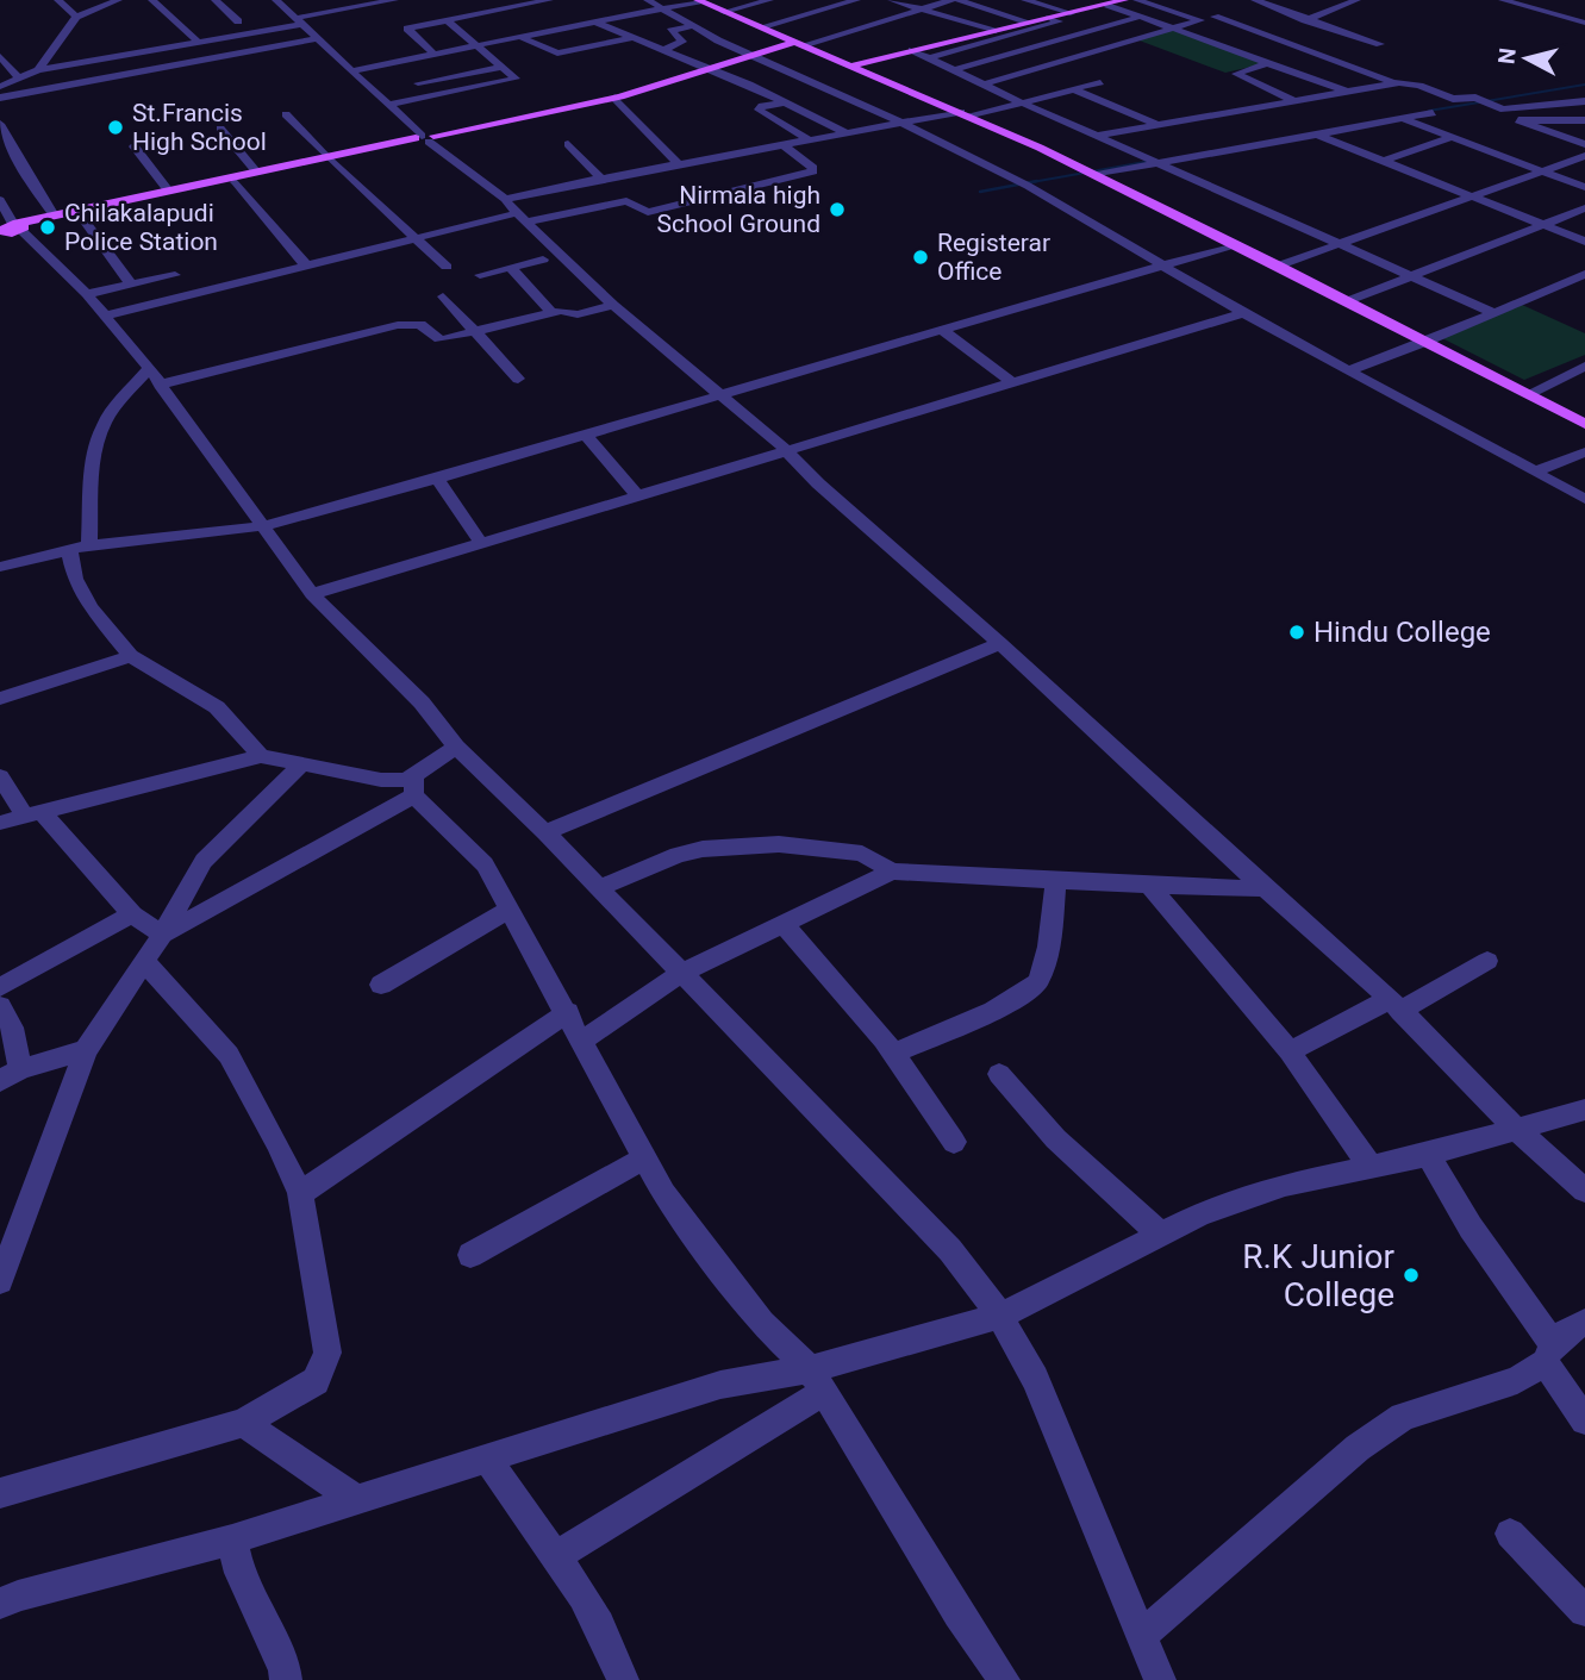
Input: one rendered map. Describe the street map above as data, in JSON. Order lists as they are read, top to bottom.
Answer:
{
  "places": [
    "St.Francis High School",
    "Nirmala high School Ground",
    "Chilakalapudi Police Station",
    "Registerar Office",
    "Hindu College",
    "R.K Junior College"
  ],
  "north": "left"
}
